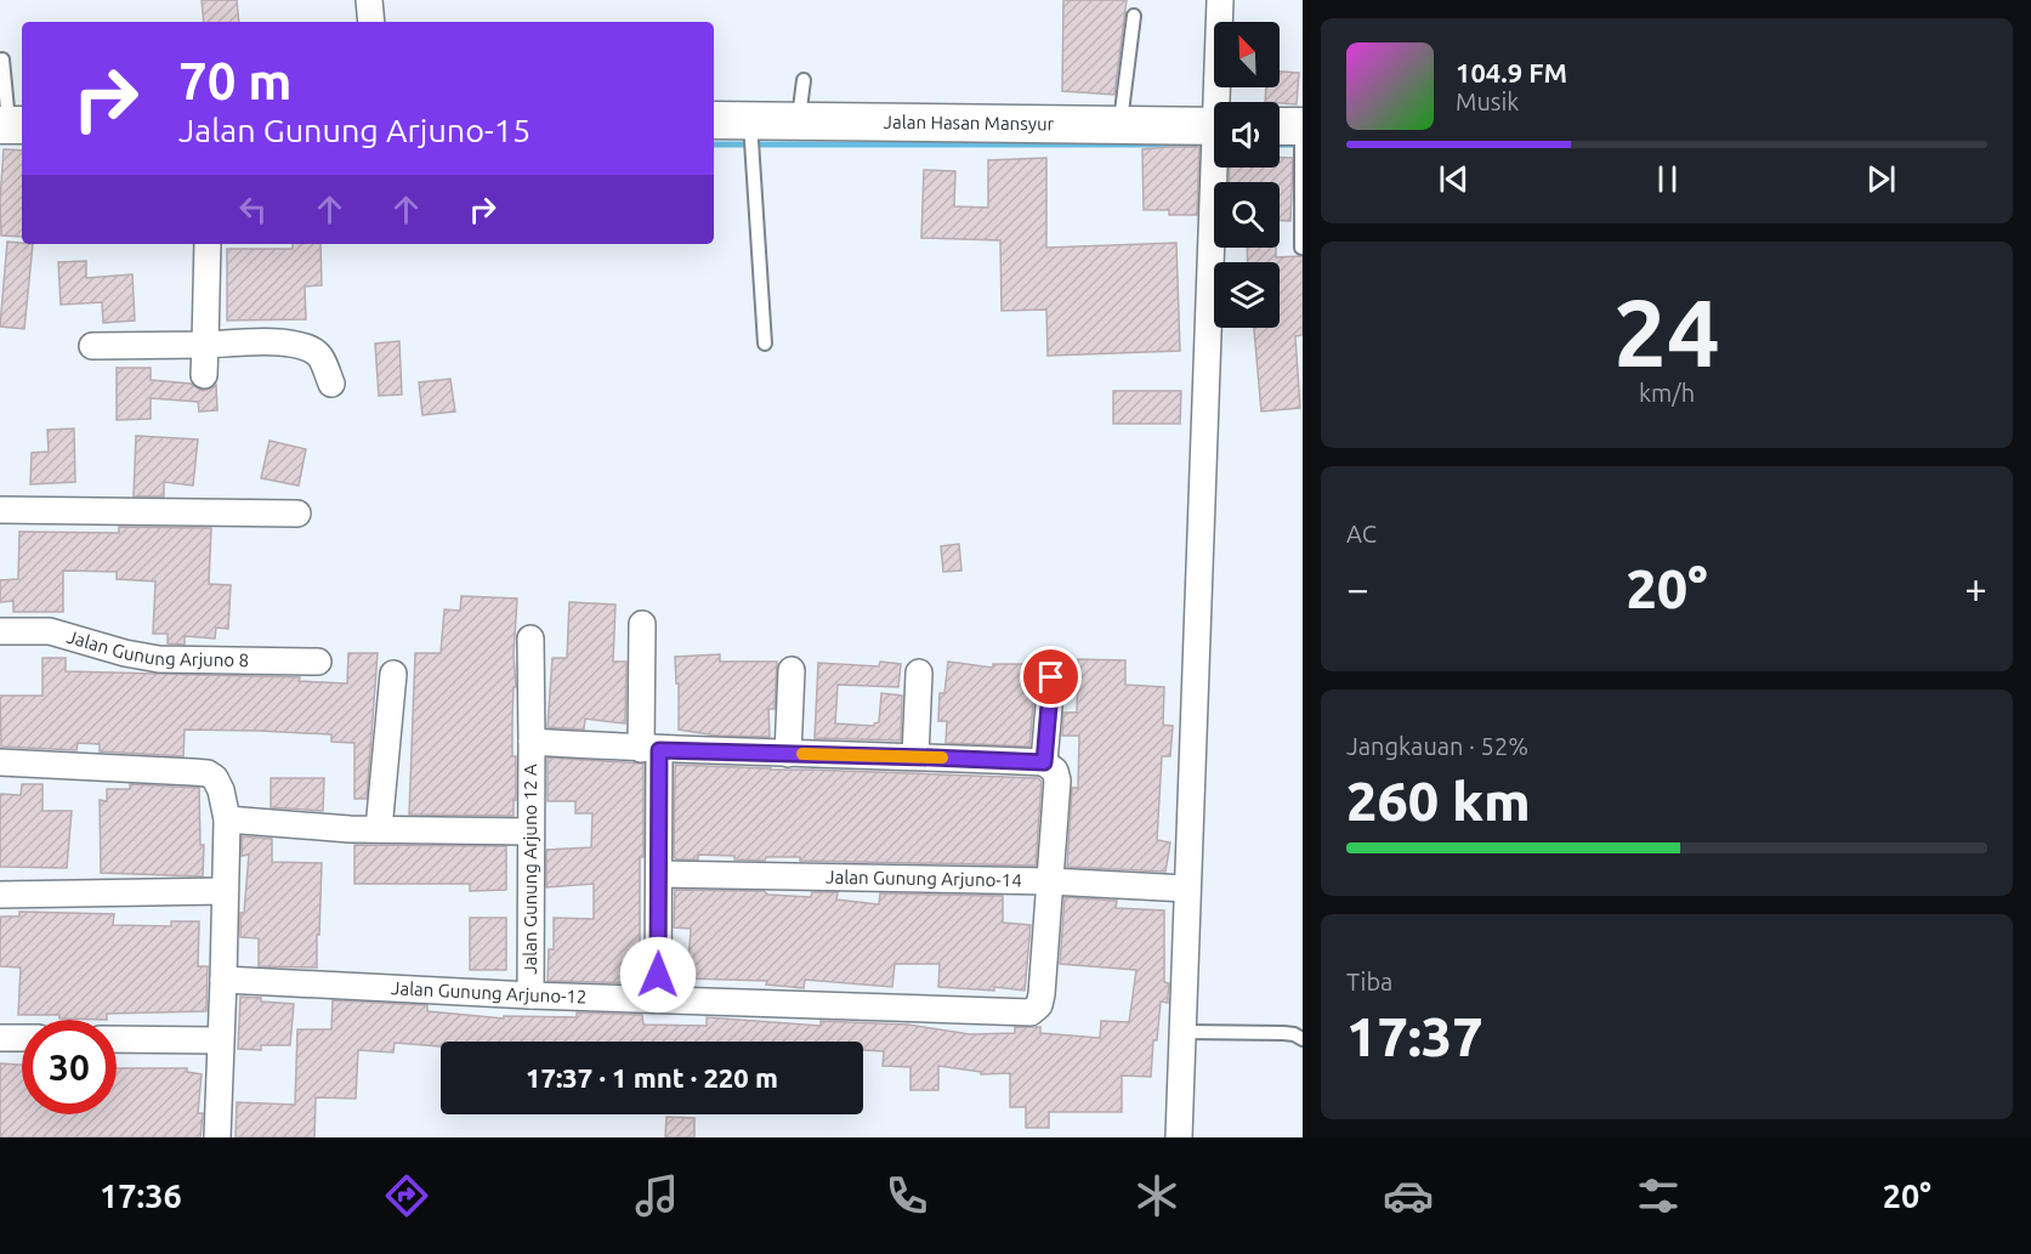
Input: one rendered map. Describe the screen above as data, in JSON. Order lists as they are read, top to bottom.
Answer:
{
  "streets": {
    "street": [
      "Jalan Hasan Mansyur",
      "Jalan Gunung Arjuno 8",
      "Jalan Gunung Arjuno 12 A",
      "Jalan Gunung Arjuno-14",
      "Jalan Gunung Arjuno-12"
    ]
  },
  "crossings": [
    ["Jalan Gunung Arjuno 12 A", "Jalan Gunung Arjuno-12"],
    ["Jalan Gunung Arjuno-14", "Jalan Gunung Arjuno-12"]
  ],
  "north": "top left",
  "page": {
    "turn": ["70 m", "Jalan Gunung Arjuno-15"],
    "song": ["104.9 FM", "Musik"],
    "tile": [
      ["24", "km/h"],
      "AC",
      ["Jangkauan · 52%", "260 km"],
      ["Tiba", "17:37"]
    ],
    "heat": ["−", "20°", "+"],
    "limit": "30",
    "trip": "17:37 · 1 mnt · 220 m",
    "tabs": ["17:36", "20°"]
  }
}
